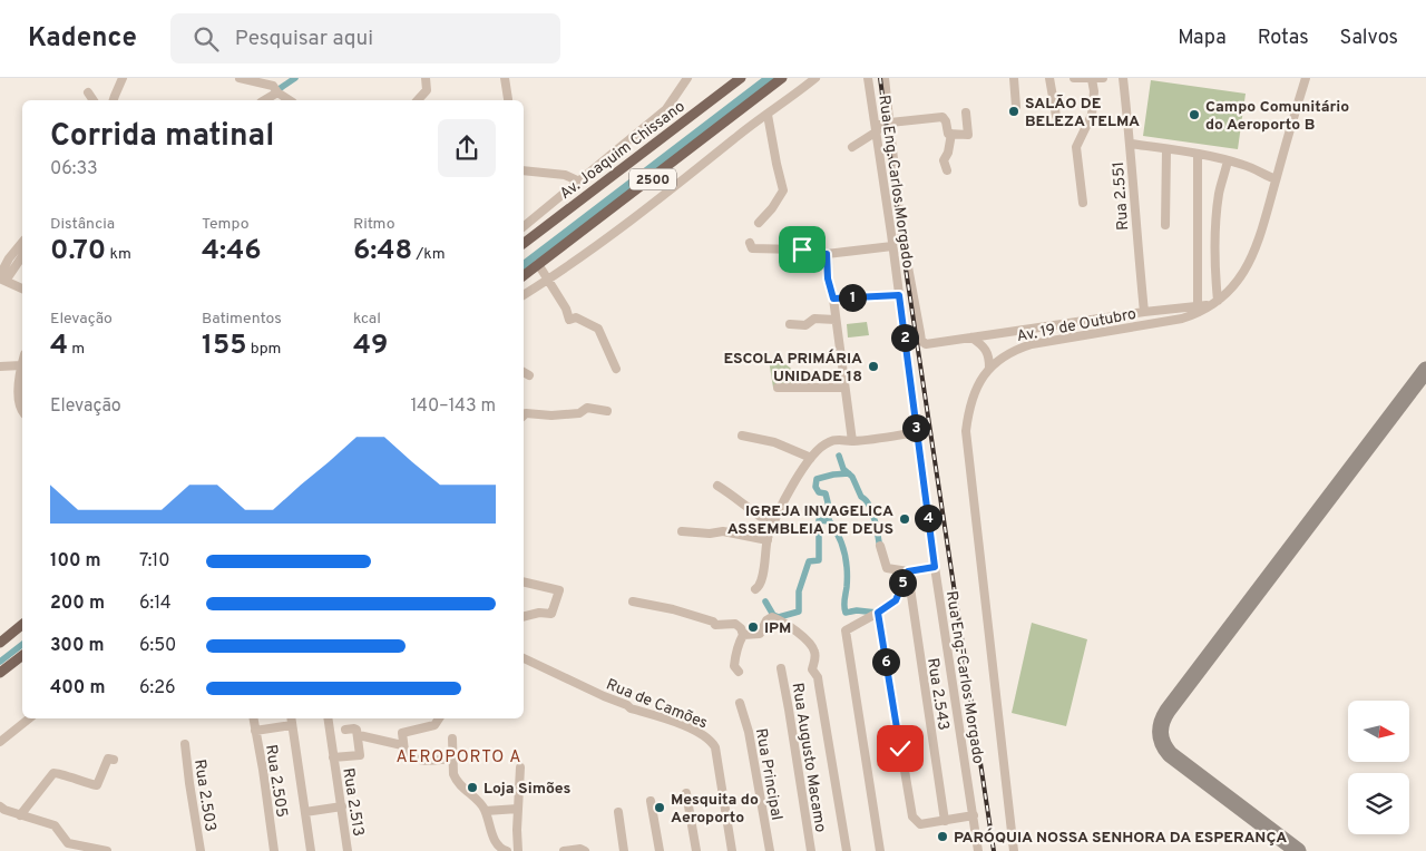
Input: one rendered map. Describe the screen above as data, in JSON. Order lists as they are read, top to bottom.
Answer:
{
  "streets": {
    "main road": ["Av. Joaquim Chissano", "2500"],
    "street": [
      "Rua Eng. Carlos Morgado",
      "Rua 2.551",
      "Av. 19 de Outubro",
      "Rua 2.543",
      "Rua de Camões",
      "Rua Augusto Macamo",
      "Rua Principal",
      "Rua 2.505",
      "Rua 2.503",
      "Rua 2.513"
    ]
  },
  "districts": ["AEROPORTO A"],
  "places": [
    "SALÃO DE BELEZA TELMA",
    "Campo Comunitário do Aeroporto B",
    "ESCOLA PRIMÁRIA UNIDADE 18",
    "IGREJA INVAGELICA ASSEMBLEIA DE DEUS",
    "IPM",
    "Loja Simões",
    "Mesquita do Aeroporto",
    "PARÓQUIA NOSSA SENHORA DA ESPERANÇA"
  ],
  "north": "right",
  "page": {
    "header": "Kadence",
    "search": "Pesquisar aqui",
    "nav": ["Mapa", "Rotas", "Salvos"],
    "heading": ["Corrida matinal", "06:33"],
    "stats": [
      ["Distância", "0.70 km"],
      ["Tempo", "4:46"],
      ["Ritmo", "6:48 /km"],
      ["Elevação", "4 m"],
      ["Batimentos", "155 bpm"],
      ["kcal", "49"]
    ],
    "pins": [
      "1",
      "2",
      "3",
      "4",
      "5",
      "6"
    ],
    "chart": ["Elevação", "140–143 m"],
    "list": [
      {
        "name": "100 m",
        "note": "7:10"
      },
      {
        "name": "200 m",
        "note": "6:14"
      },
      {
        "name": "300 m",
        "note": "6:50"
      },
      {
        "name": "400 m",
        "note": "6:26"
      }
    ]
  }
}
